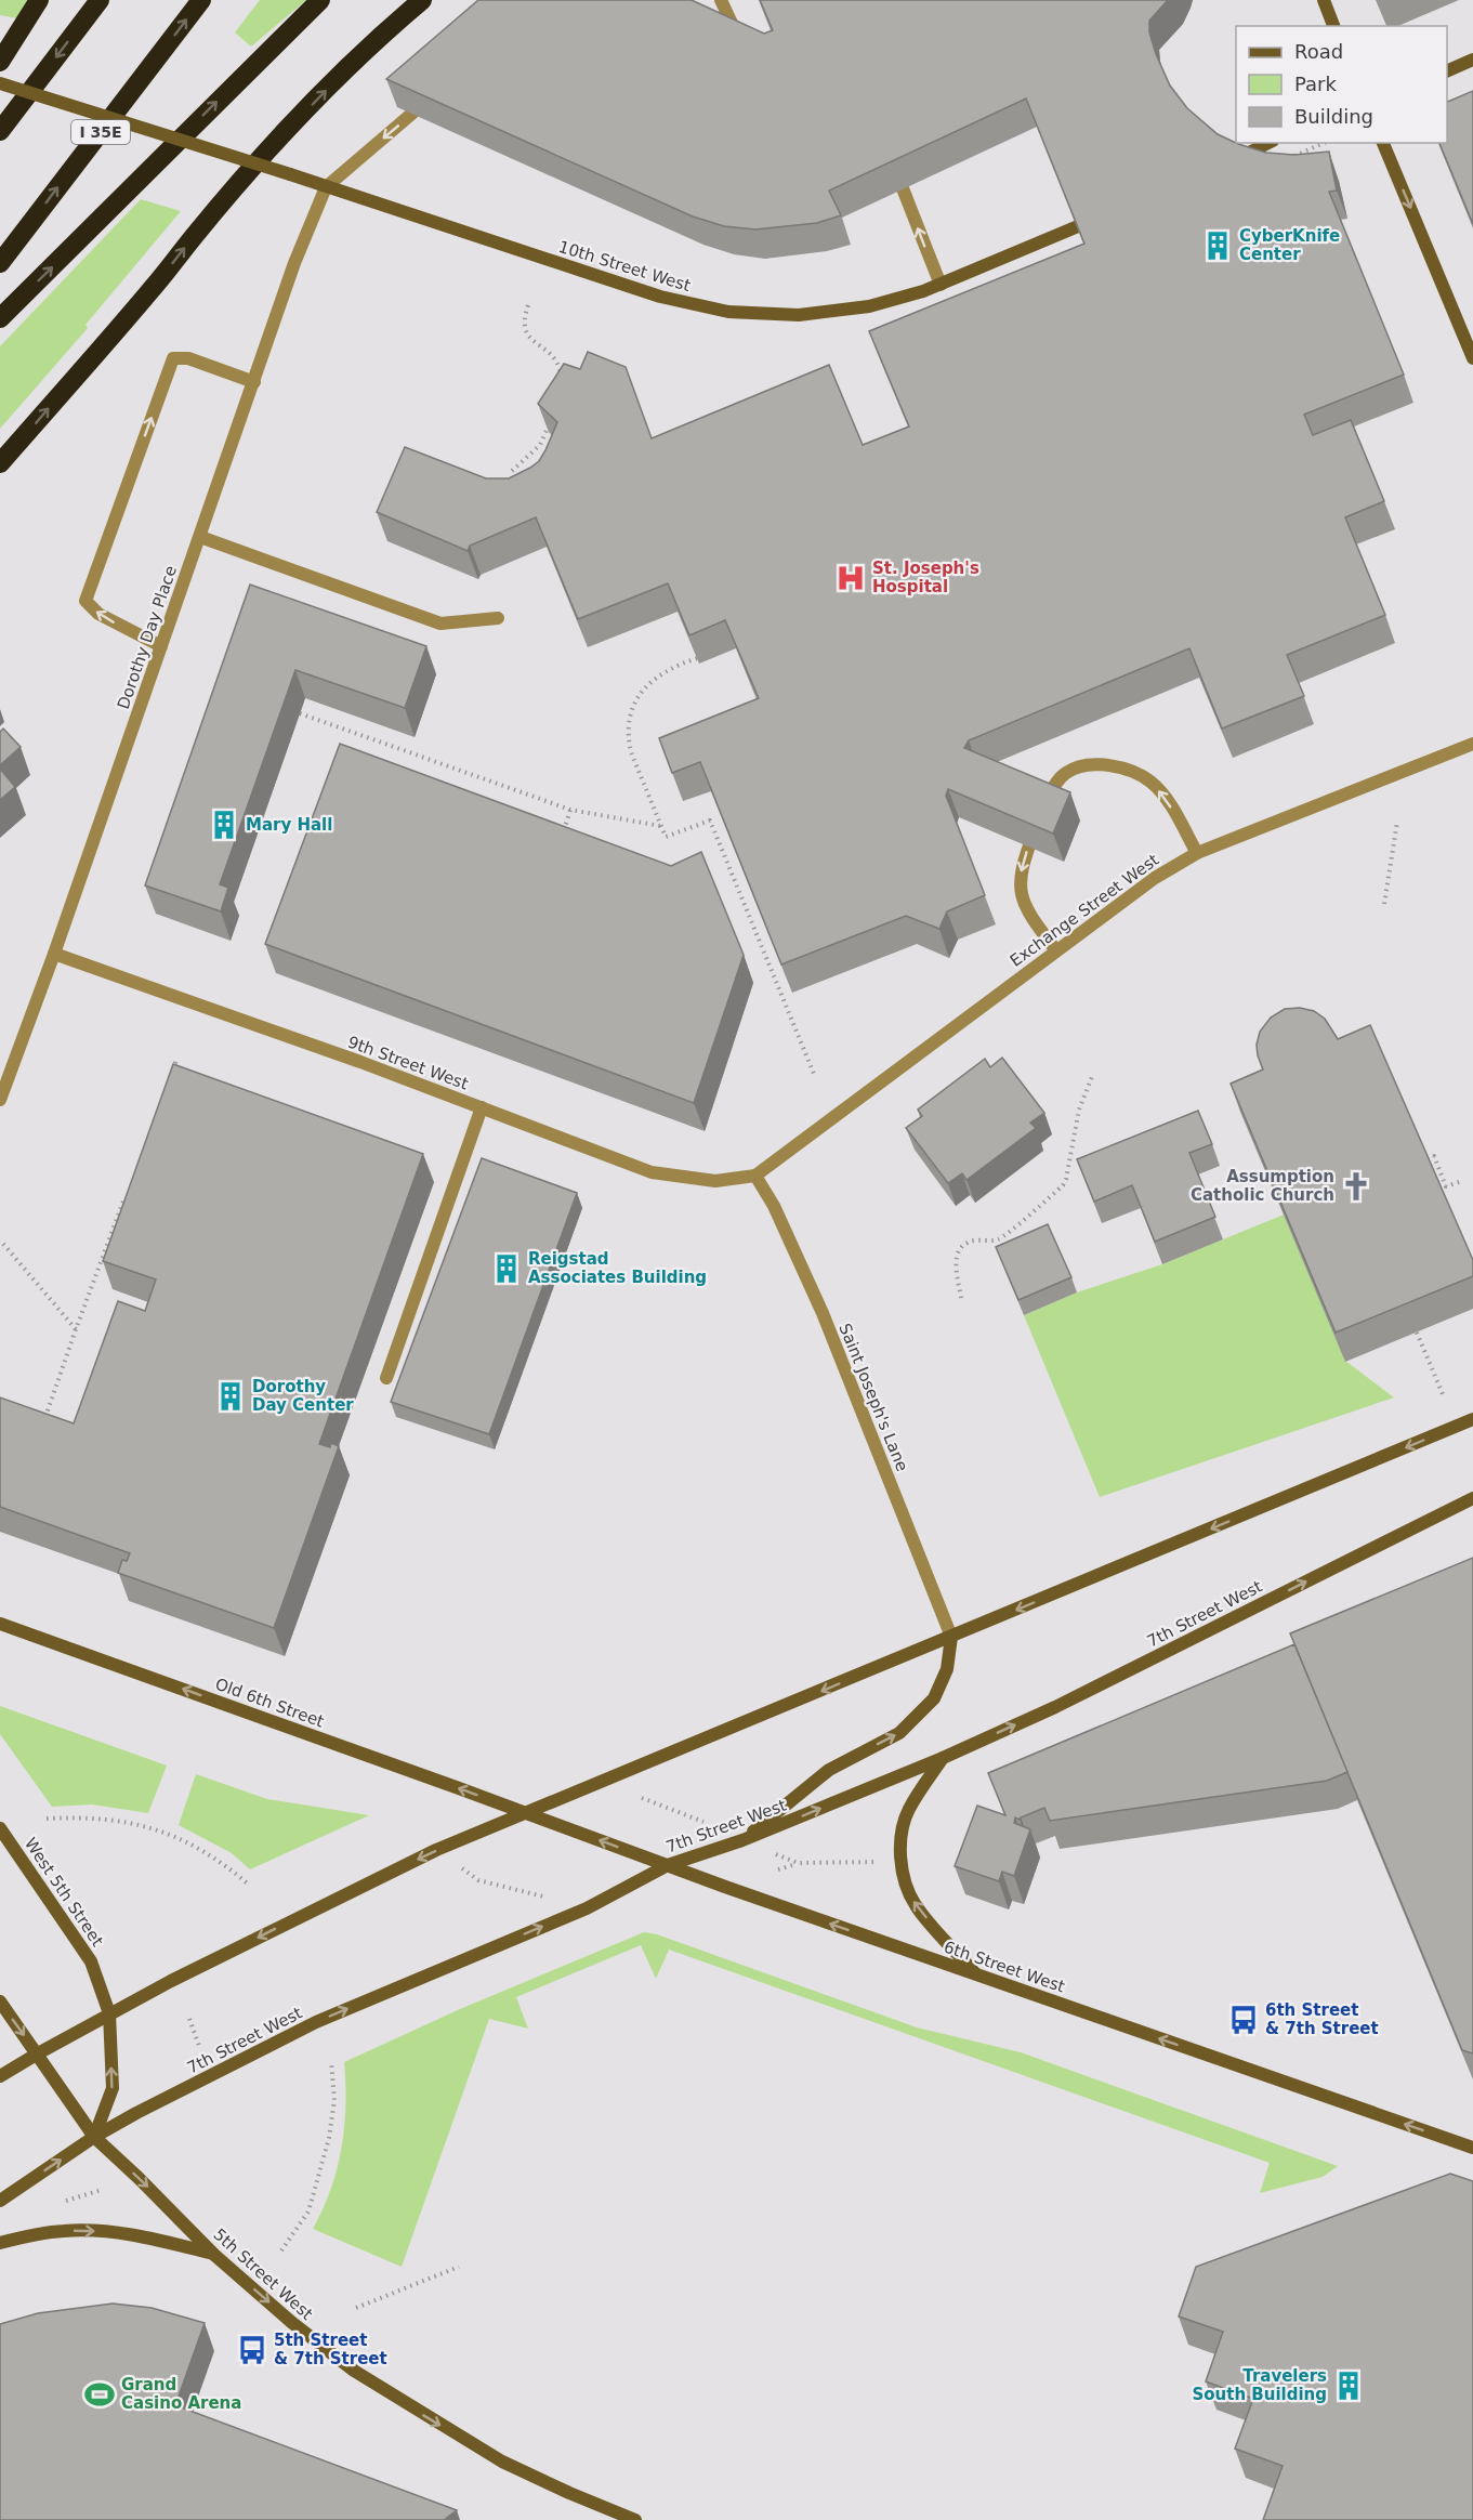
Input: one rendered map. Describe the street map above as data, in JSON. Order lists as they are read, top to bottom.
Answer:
{
  "streets": {
    "highway": ["I 35E"],
    "main road": [
      "10th Street West",
      "7th Street West",
      "Old 6th Street",
      "West 5th Street",
      "6th Street West",
      "5th Street West"
    ],
    "street": [
      "Dorothy Day Place",
      "Exchange Street West",
      "9th Street West",
      "Saint Joseph's Lane"
    ]
  },
  "crossings": [
    ["10th Street West", "Dorothy Day Place"],
    ["Dorothy Day Place", "9th Street West"],
    ["Exchange Street West", "9th Street West"],
    ["Exchange Street West", "Saint Joseph's Lane"],
    ["9th Street West", "Saint Joseph's Lane"],
    ["7th Street West", "West 5th Street"],
    ["7th Street West", "6th Street West"],
    ["7th Street West", "5th Street West"],
    ["Old 6th Street", "6th Street West"],
    ["West 5th Street", "5th Street West"]
  ],
  "one_way": [
    "Old 6th Street",
    "West 5th Street",
    "6th Street West",
    "5th Street West"
  ],
  "places": {
    "building": [
      "CyberKnife Center",
      "Mary Hall",
      "Reigstad Associates Building",
      "Dorothy Day Center",
      "Travelers South Building"
    ],
    "hospital": ["St. Joseph's Hospital"],
    "church": ["Assumption Catholic Church"],
    "bus stop": ["6th Street & 7th Street", "5th Street & 7th Street"],
    "sports": ["Grand Casino Arena"]
  },
  "legend": ["Road", "Park", "Building"]
}
